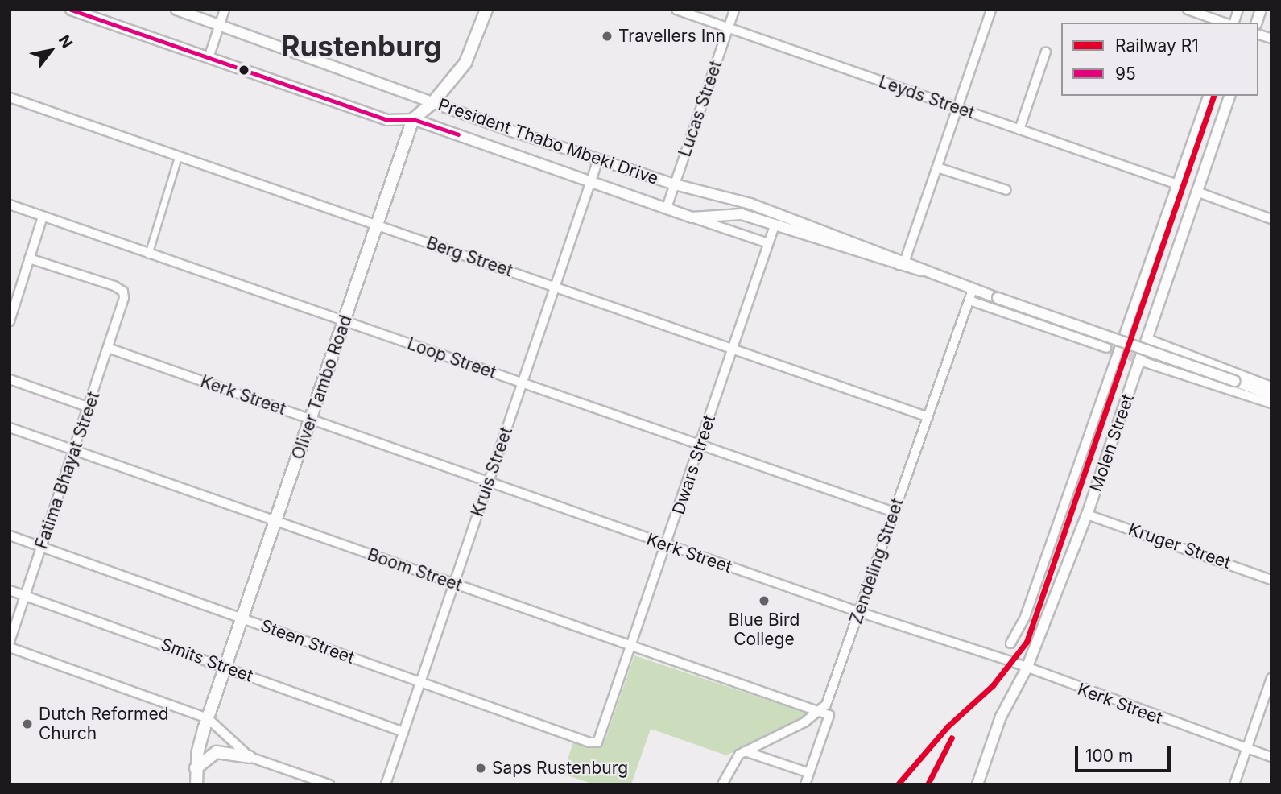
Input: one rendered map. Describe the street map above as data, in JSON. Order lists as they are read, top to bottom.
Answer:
{
  "streets": {
    "main road": ["Oliver Tambo Road"],
    "street": [
      "Leyds Street",
      "Lucas Street",
      "President Thabo Mbeki Drive",
      "Berg Street",
      "Loop Street",
      "Kerk Street",
      "Molen Street",
      "Dwars Street",
      "Fatima Bhayat Street",
      "Kruis Street",
      "Kruger Street",
      "Zendeling Street",
      "Boom Street",
      "Steen Street",
      "Smits Street"
    ]
  },
  "crossings": [
    ["Leyds Street", "Lucas Street"],
    ["Leyds Street", "Molen Street"],
    ["Lucas Street", "President Thabo Mbeki Drive"],
    ["President Thabo Mbeki Drive", "Oliver Tambo Road"],
    ["President Thabo Mbeki Drive", "Dwars Street"],
    ["President Thabo Mbeki Drive", "Kruis Street"],
    ["President Thabo Mbeki Drive", "Zendeling Street"],
    ["Berg Street", "Oliver Tambo Road"],
    ["Berg Street", "Dwars Street"],
    ["Berg Street", "Kruis Street"],
    ["Berg Street", "Zendeling Street"],
    ["Loop Street", "Oliver Tambo Road"],
    ["Loop Street", "Dwars Street"],
    ["Loop Street", "Kruis Street"],
    ["Loop Street", "Zendeling Street"],
    ["Oliver Tambo Road", "Kerk Street"],
    ["Oliver Tambo Road", "Boom Street"],
    ["Oliver Tambo Road", "Steen Street"],
    ["Oliver Tambo Road", "Smits Street"],
    ["Kerk Street", "Molen Street"],
    ["Kerk Street", "Dwars Street"],
    ["Kerk Street", "Fatima Bhayat Street"],
    ["Kerk Street", "Kruis Street"],
    ["Kerk Street", "Zendeling Street"],
    ["Molen Street", "Kruger Street"],
    ["Dwars Street", "Boom Street"],
    ["Dwars Street", "Steen Street"],
    ["Fatima Bhayat Street", "Boom Street"],
    ["Fatima Bhayat Street", "Steen Street"],
    ["Fatima Bhayat Street", "Smits Street"],
    ["Kruis Street", "Boom Street"],
    ["Kruis Street", "Steen Street"],
    ["Kruis Street", "Smits Street"],
    ["Zendeling Street", "Boom Street"]
  ],
  "districts": ["Rustenburg"],
  "places": [
    "Travellers Inn",
    "Blue Bird College",
    "Dutch Reformed Church",
    "Saps Rustenburg"
  ],
  "lines": ["transit line 95", "rail line R1"],
  "legend": ["Railway R1", "95"],
  "scale_bar": "100 m",
  "north": "top right"
}
